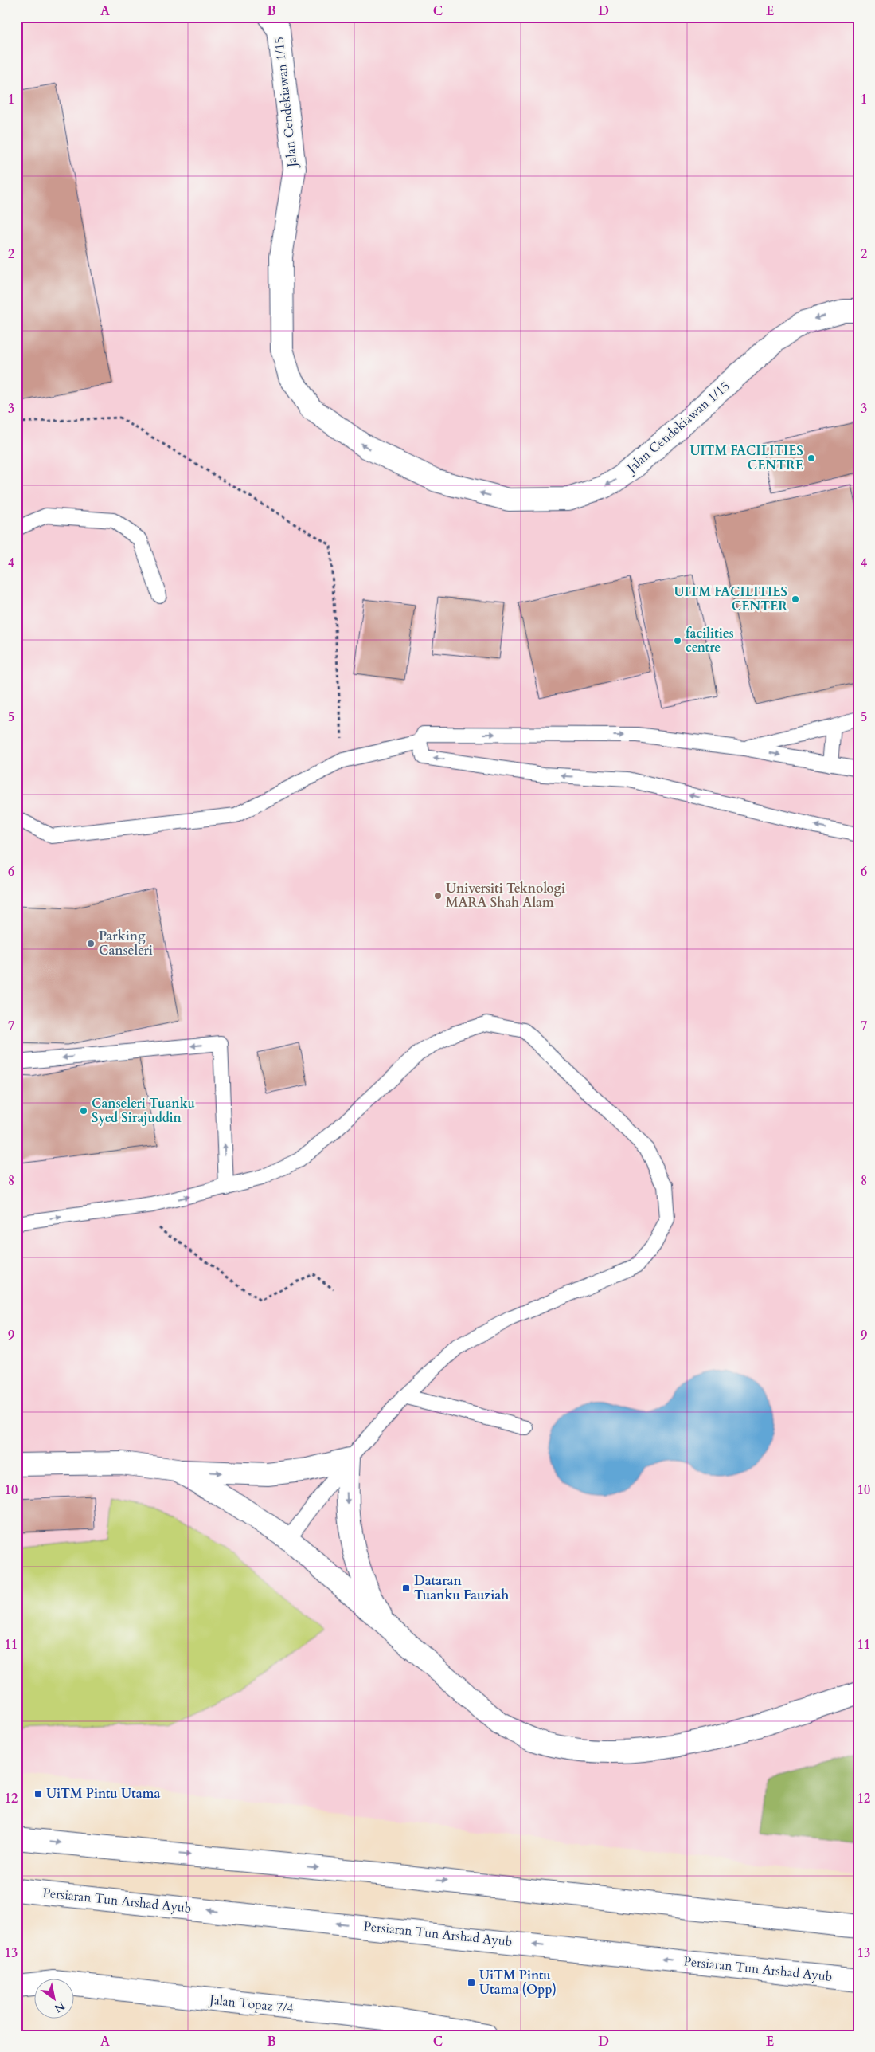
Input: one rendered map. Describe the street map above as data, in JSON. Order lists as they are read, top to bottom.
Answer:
{
  "streets": {
    "street": ["Jalan Cendekiawan 1/15", "Persiaran Tun Arshad Ayub", "Jalan Topaz 7/4"]
  },
  "places": {
    "other": [
      "UITM FACILITIES CENTRE",
      "UITM FACILITIES CENTER",
      "facilities centre",
      "Universiti Teknologi MARA Shah Alam",
      "Parking Canseleri",
      "Canseleri Tuanku Syed Sirajuddin"
    ],
    "transit": ["Dataran Tuanku Fauziah", "UiTM Pintu Utama", "UiTM Pintu Utama (Opp)"]
  },
  "north": "bottom right",
  "grid": {
    "columns": [
      "A",
      "B",
      "C",
      "D",
      "E"
    ],
    "rows": [
      "1",
      "2",
      "3",
      "4",
      "5",
      "6",
      "7",
      "8",
      "9",
      "10",
      "11",
      "12",
      "13"
    ]
  }
}
